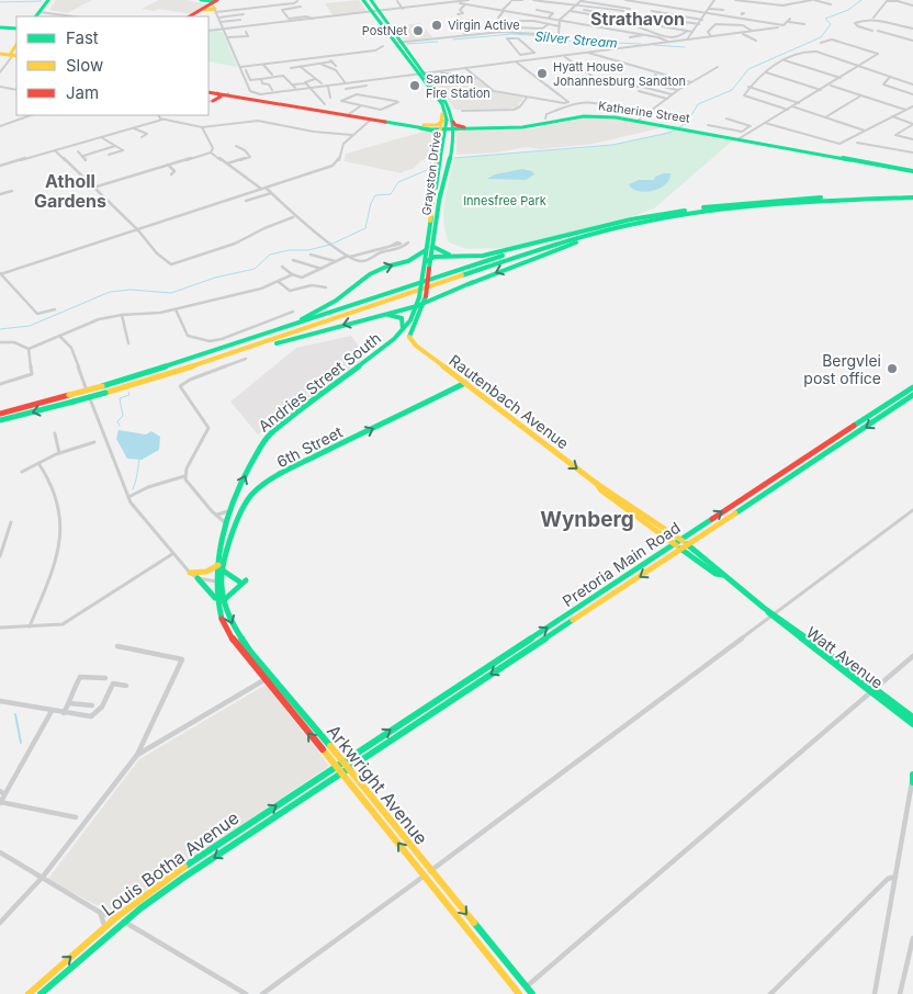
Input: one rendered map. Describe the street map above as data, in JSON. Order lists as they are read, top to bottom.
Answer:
{
  "streets": {
    "main road": [
      "Katherine Street",
      "Grayston Drive",
      "Andries Street South",
      "Rautenbach Avenue",
      "6th Street",
      "Pretoria Main Road",
      "Watt Avenue",
      "Arkwright Avenue",
      "Louis Botha Avenue"
    ]
  },
  "crossings": [
    ["Grayston Drive", "Rautenbach Avenue"],
    ["Andries Street South", "6th Street"],
    ["Andries Street South", "Arkwright Avenue"],
    ["Rautenbach Avenue", "6th Street"],
    ["Rautenbach Avenue", "Watt Avenue"],
    ["6th Street", "Arkwright Avenue"],
    ["Pretoria Main Road", "Watt Avenue"],
    ["Pretoria Main Road", "Arkwright Avenue"],
    ["Pretoria Main Road", "Louis Botha Avenue"],
    ["Arkwright Avenue", "Louis Botha Avenue"]
  ],
  "one_way": ["Andries Street South", "Rautenbach Avenue", "6th Street"],
  "districts": ["Strathavon", "Atholl Gardens", "Wynberg"],
  "water": ["Silver Stream"],
  "parks": ["Innesfree Park"],
  "places": [
    "Virgin Active",
    "PostNet",
    "Hyatt House Johannesburg Sandton",
    "Sandton Fire Station",
    "Bergvlei post office"
  ],
  "legend": ["Fast", "Slow", "Jam"]
}
